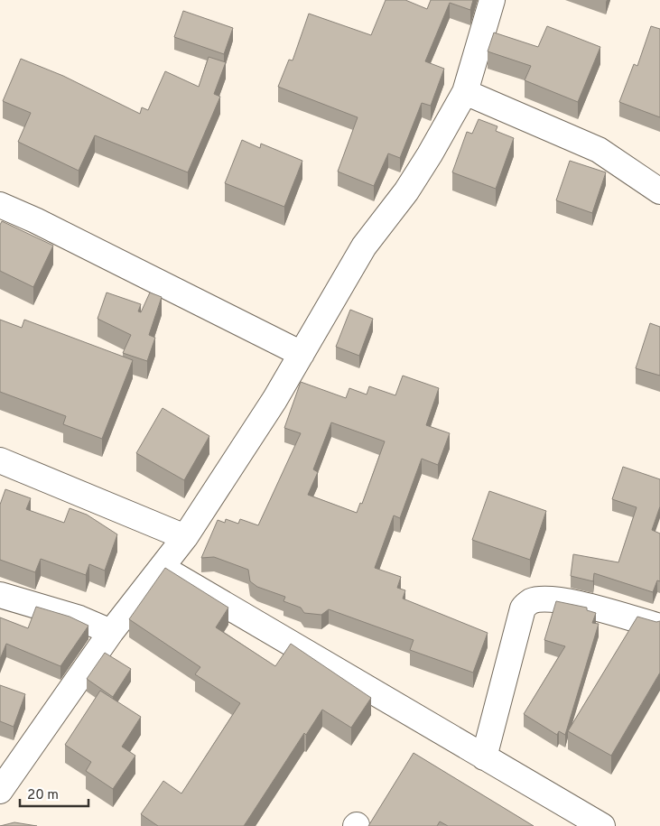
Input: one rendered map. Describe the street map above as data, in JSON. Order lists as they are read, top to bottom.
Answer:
{
  "scale_bar": "20 m"
}
